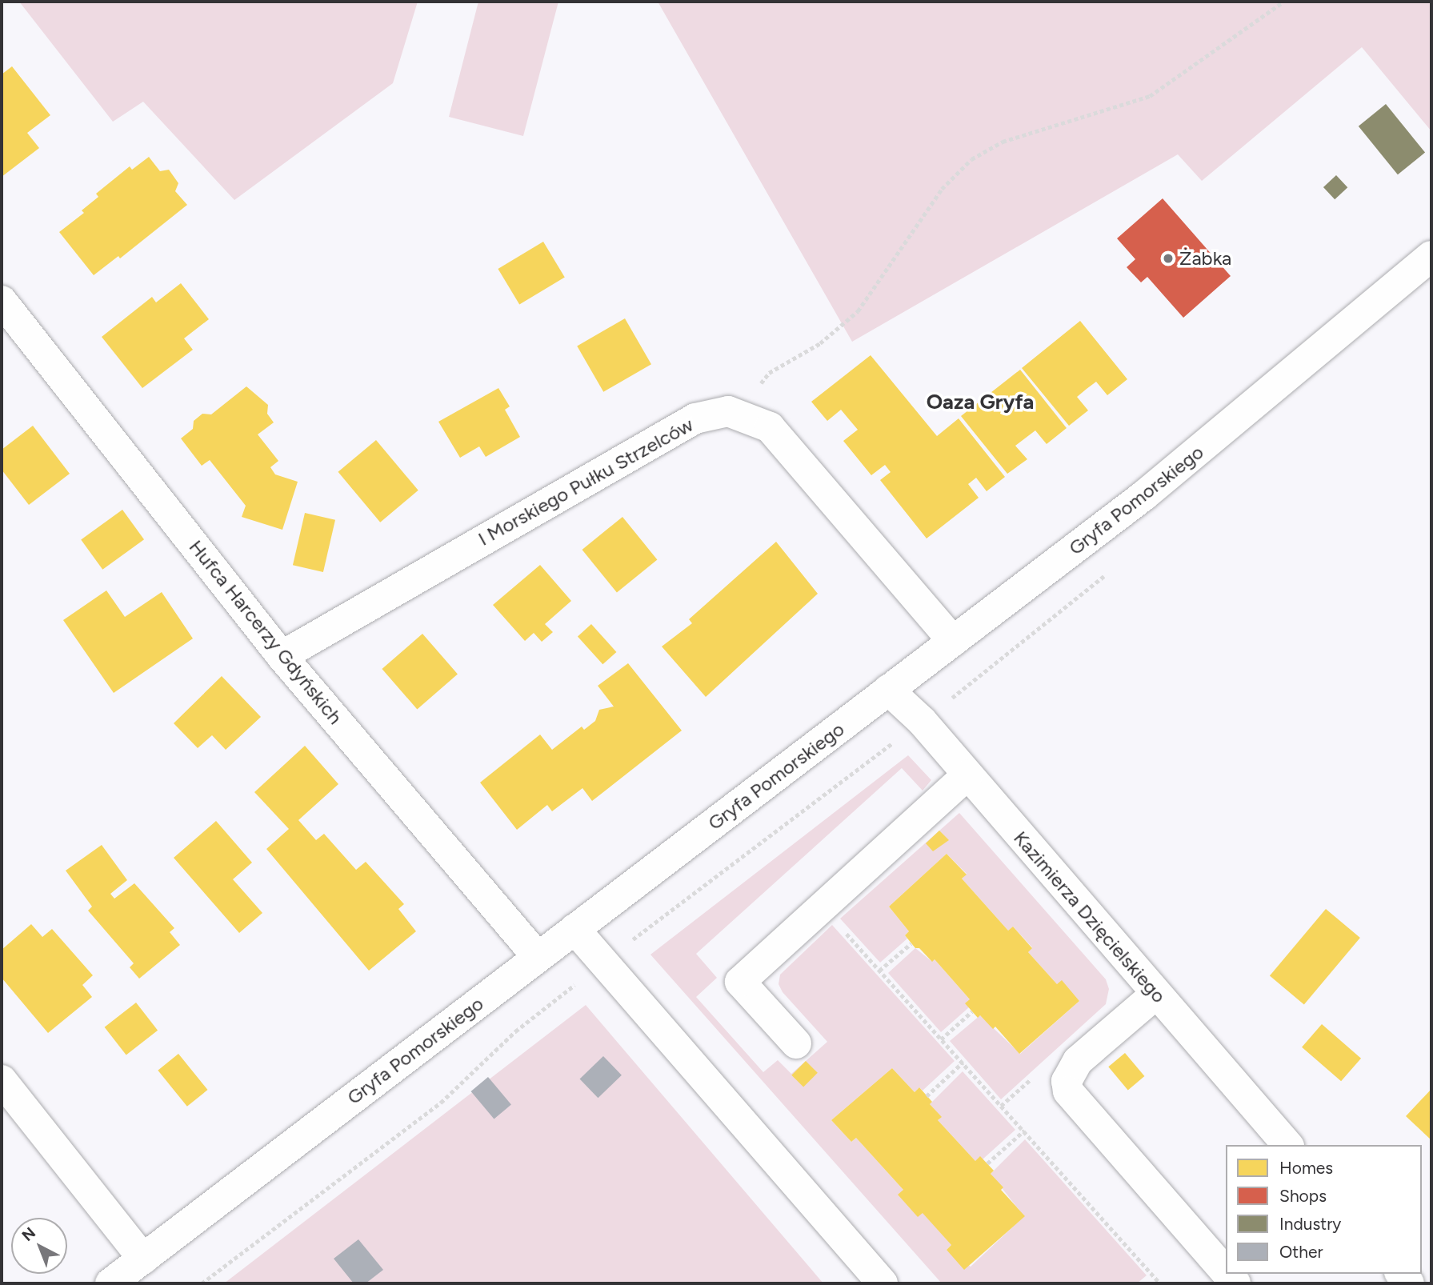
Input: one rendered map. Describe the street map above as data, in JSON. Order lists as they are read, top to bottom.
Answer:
{
  "streets": {
    "street": [
      "I Morskiego Pułku Strzelców",
      "Gryfa Pomorskiego",
      "Hufca Harcerzy Gdyńskich",
      "Kazimierza Dzięcielskiego"
    ]
  },
  "crossings": [
    ["I Morskiego Pułku Strzelców", "Gryfa Pomorskiego"],
    ["I Morskiego Pułku Strzelców", "Hufca Harcerzy Gdyńskich"],
    ["Gryfa Pomorskiego", "Hufca Harcerzy Gdyńskich"],
    ["Gryfa Pomorskiego", "Kazimierza Dzięcielskiego"]
  ],
  "districts": ["Oaza Gryfa"],
  "places": ["Żabka"],
  "legend": [
    "Homes",
    "Shops",
    "Industry",
    "Other"
  ],
  "north": "top left"
}
